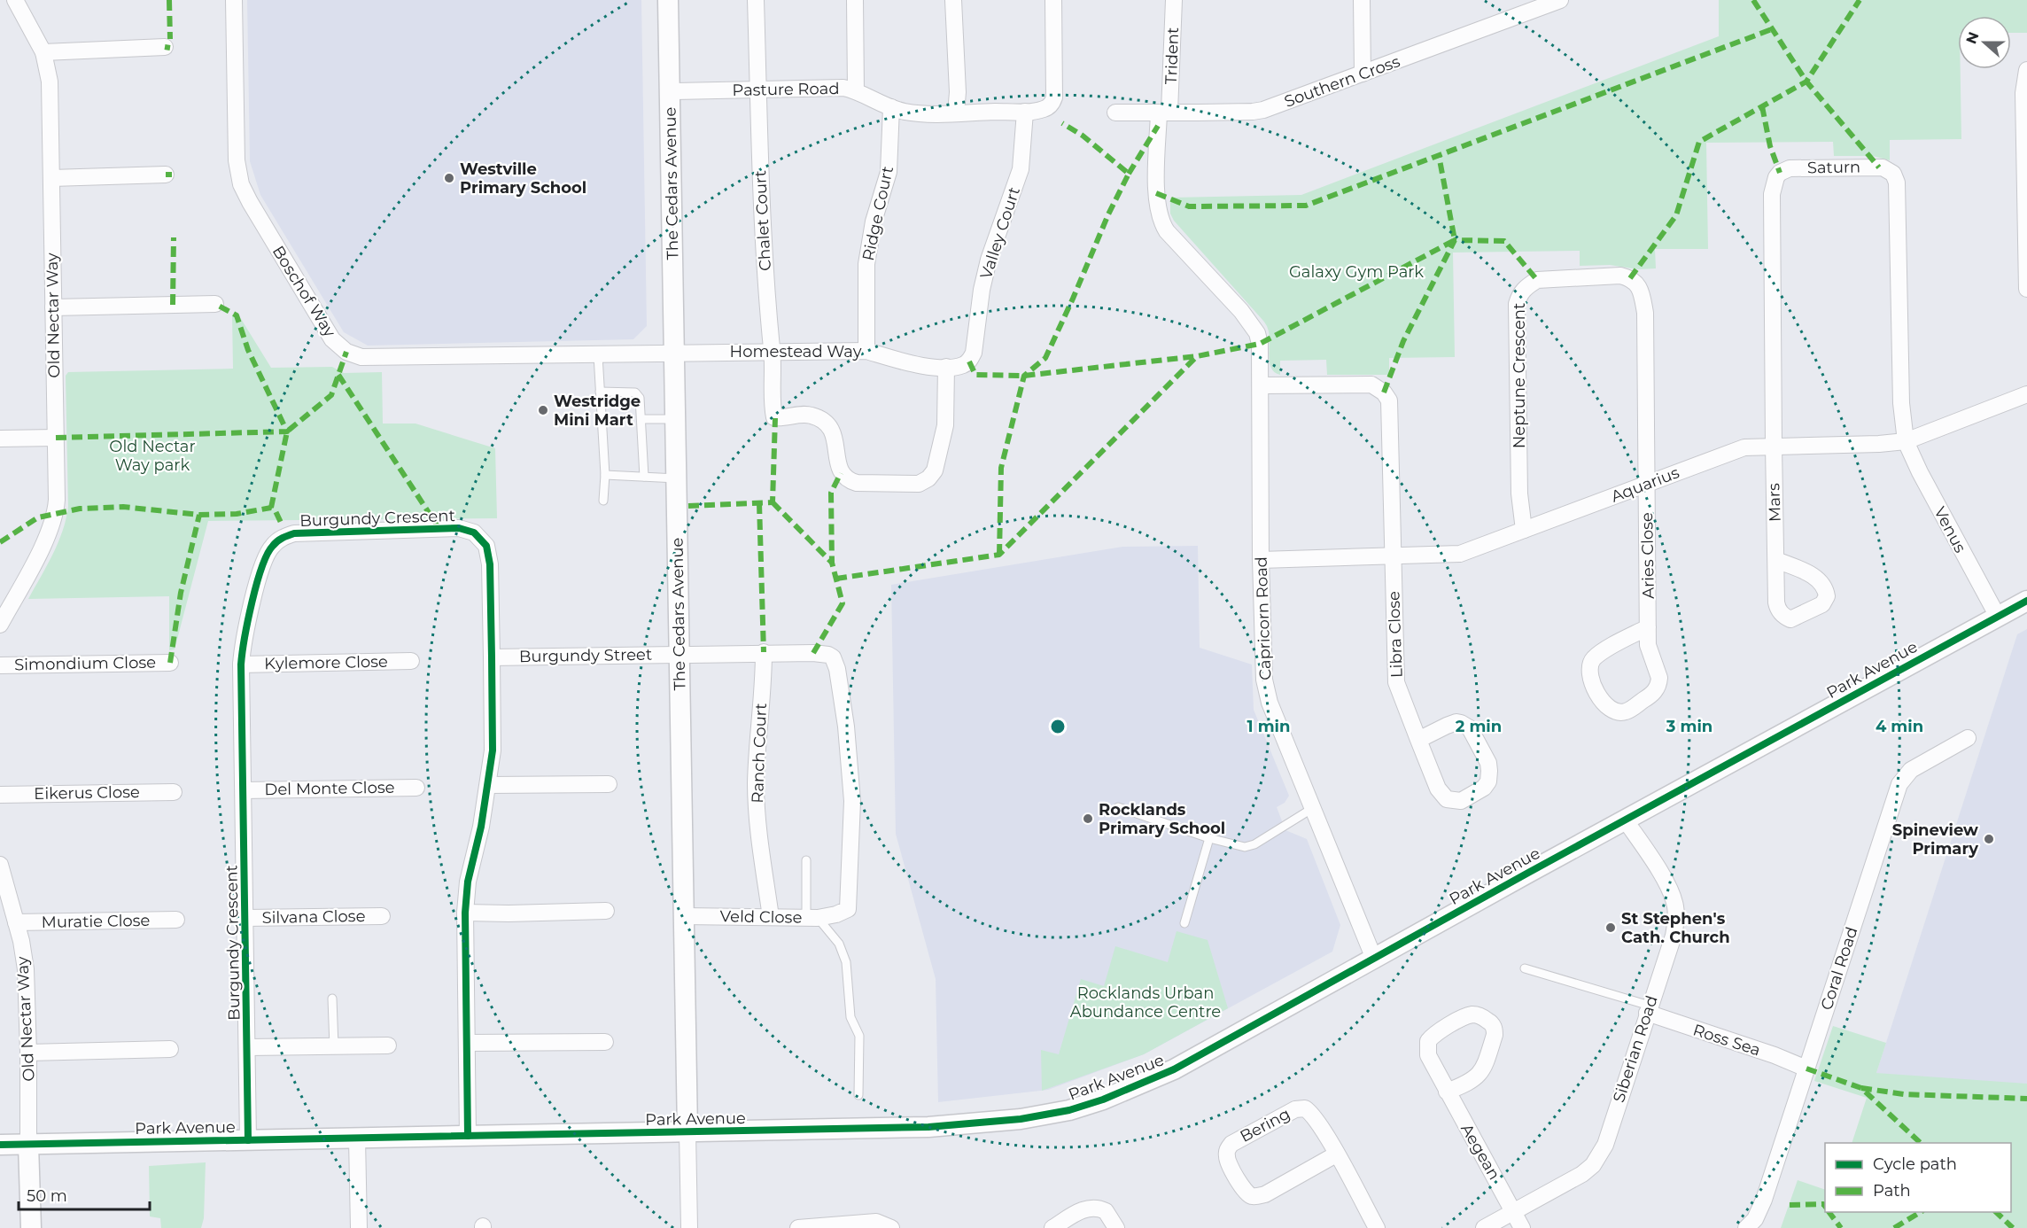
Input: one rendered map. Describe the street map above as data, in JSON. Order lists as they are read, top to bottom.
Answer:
{
  "streets": {
    "street": [
      "Trident",
      "Southern Cross",
      "Pasture Road",
      "Saturn",
      "The Cedars Avenue",
      "Ridge Court",
      "Chalet Court",
      "Valley Court",
      "Boschof Way",
      "Old Nectar Way",
      "Homestead Way",
      "Neptune Crescent",
      "Aquarius",
      "Mars",
      "Burgundy Crescent",
      "Venus",
      "Aries Close",
      "Capricorn Road",
      "Libra Close",
      "Burgundy Street",
      "Kylemore Close",
      "Simondium Close",
      "Park Avenue",
      "Ranch Court",
      "Del Monte Close",
      "Eikerus Close",
      "Silvana Close",
      "Veld Close",
      "Muratie Close",
      "Coral Road",
      "Ross Sea",
      "Siberian Road",
      "Bering",
      "Aegean"
    ]
  },
  "crossings": [
    ["Trident", "Southern Cross"],
    ["Trident", "Capricorn Road"],
    ["Southern Cross", "Capricorn Road"],
    ["Pasture Road", "The Cedars Avenue"],
    ["Pasture Road", "Ridge Court"],
    ["Pasture Road", "Chalet Court"],
    ["Pasture Road", "Valley Court"],
    ["Saturn", "Aquarius"],
    ["Saturn", "Mars"],
    ["Saturn", "Venus"],
    ["The Cedars Avenue", "Boschof Way"],
    ["The Cedars Avenue", "Homestead Way"],
    ["The Cedars Avenue", "Burgundy Street"],
    ["The Cedars Avenue", "Park Avenue"],
    ["The Cedars Avenue", "Veld Close"],
    ["Ridge Court", "Homestead Way"],
    ["Chalet Court", "Valley Court"],
    ["Chalet Court", "Homestead Way"],
    ["Valley Court", "Homestead Way"],
    ["Boschof Way", "Homestead Way"],
    ["Old Nectar Way", "Park Avenue"],
    ["Old Nectar Way", "Muratie Close"],
    ["Neptune Crescent", "Aquarius"],
    ["Neptune Crescent", "Aries Close"],
    ["Aquarius", "Mars"],
    ["Aquarius", "Venus"],
    ["Aquarius", "Aries Close"],
    ["Aquarius", "Capricorn Road"],
    ["Aquarius", "Libra Close"],
    ["Burgundy Crescent", "Burgundy Street"],
    ["Burgundy Crescent", "Kylemore Close"],
    ["Burgundy Crescent", "Park Avenue"],
    ["Burgundy Crescent", "Del Monte Close"],
    ["Burgundy Crescent", "Silvana Close"],
    ["Venus", "Park Avenue"],
    ["Capricorn Road", "Park Avenue"],
    ["Burgundy Street", "Ranch Court"],
    ["Burgundy Street", "Veld Close"],
    ["Park Avenue", "Siberian Road"],
    ["Ranch Court", "Veld Close"],
    ["Coral Road", "Ross Sea"],
    ["Ross Sea", "Siberian Road"],
    ["Siberian Road", "Aegean"]
  ],
  "parks": ["Galaxy Gym Park", "Old Nectar Way park", "Rocklands Urban Abundance Centre"],
  "places": [
    "Westville Primary School",
    "Westridge Mini Mart",
    "Rocklands Primary School",
    "Spineview Primary",
    "St Stephen's Cath. Church"
  ],
  "legend": ["Cycle path", "Path"],
  "scale_bar": "50 m",
  "north": "left",
  "rings": [
    "1 min",
    "2 min",
    "3 min",
    "4 min"
  ]
}
